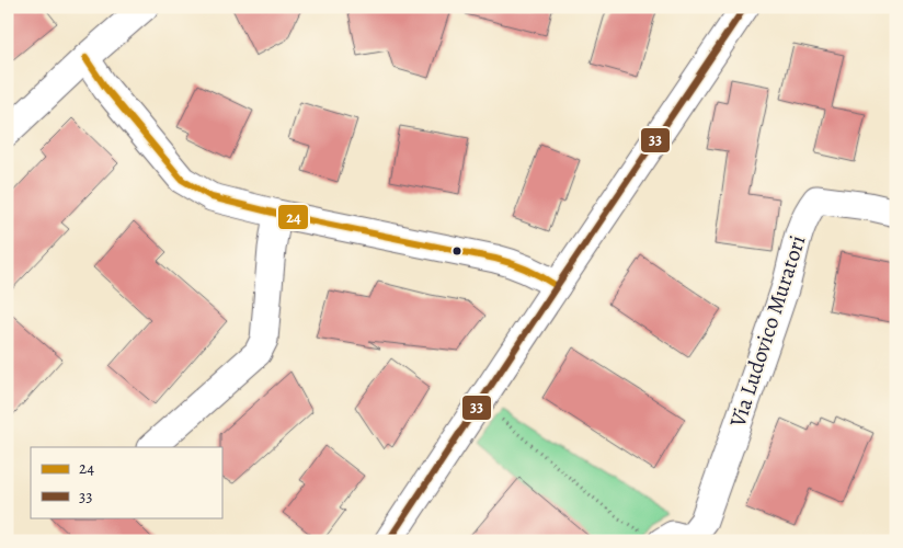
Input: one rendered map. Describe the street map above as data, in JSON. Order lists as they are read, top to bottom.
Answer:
{
  "streets": {
    "street": ["Via Ludovico Muratori"]
  },
  "lines": ["transit line 33", "transit line 24"],
  "legend": ["24", "33"]
}
